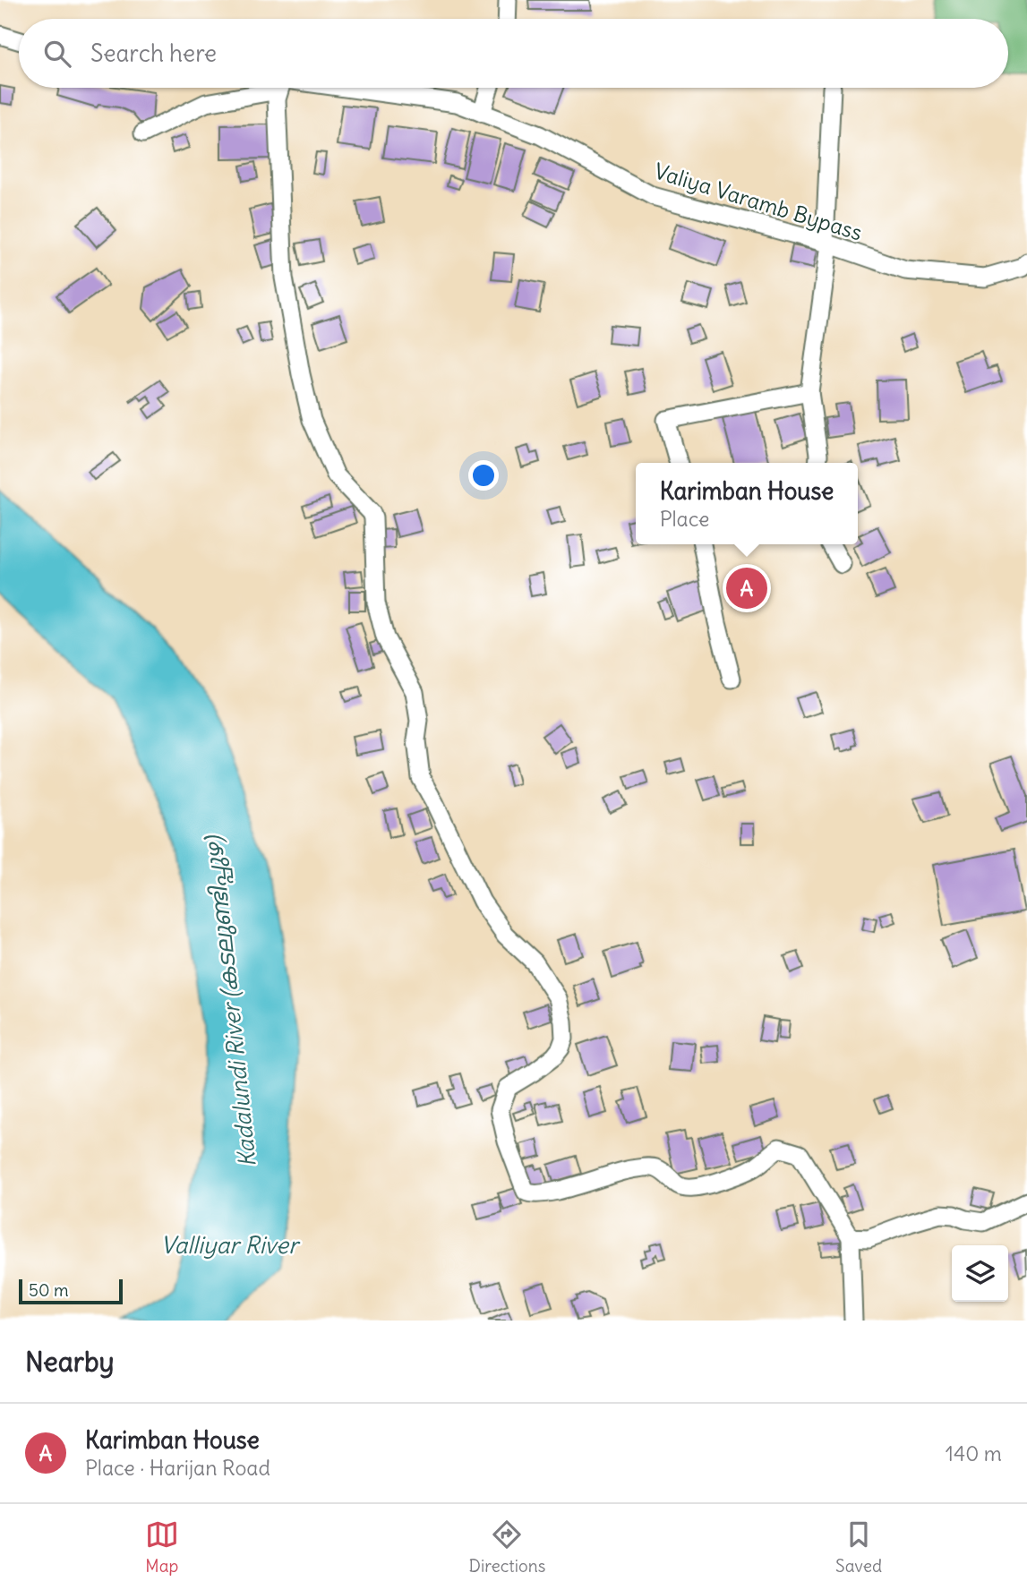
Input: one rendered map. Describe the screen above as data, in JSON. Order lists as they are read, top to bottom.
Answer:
{
  "streets": {
    "street": ["Valiya Varamb Bypass"]
  },
  "water": ["Kadalundi River (കടലുണ്ടിപ്പുഴ)", "Valliyar River"],
  "scale_bar": "50 m",
  "page": {
    "search": "Search here",
    "popup": ["Karimban House", "Place"],
    "pins": "A",
    "scale": "50 m",
    "heading": "Nearby",
    "list": [
      {
        "mark": "A",
        "name": "Karimban House",
        "note": "Place · Harijan Road",
        "value": "140 m"
      }
    ],
    "nav": ["Map", "Directions", "Saved"]
  }
}
